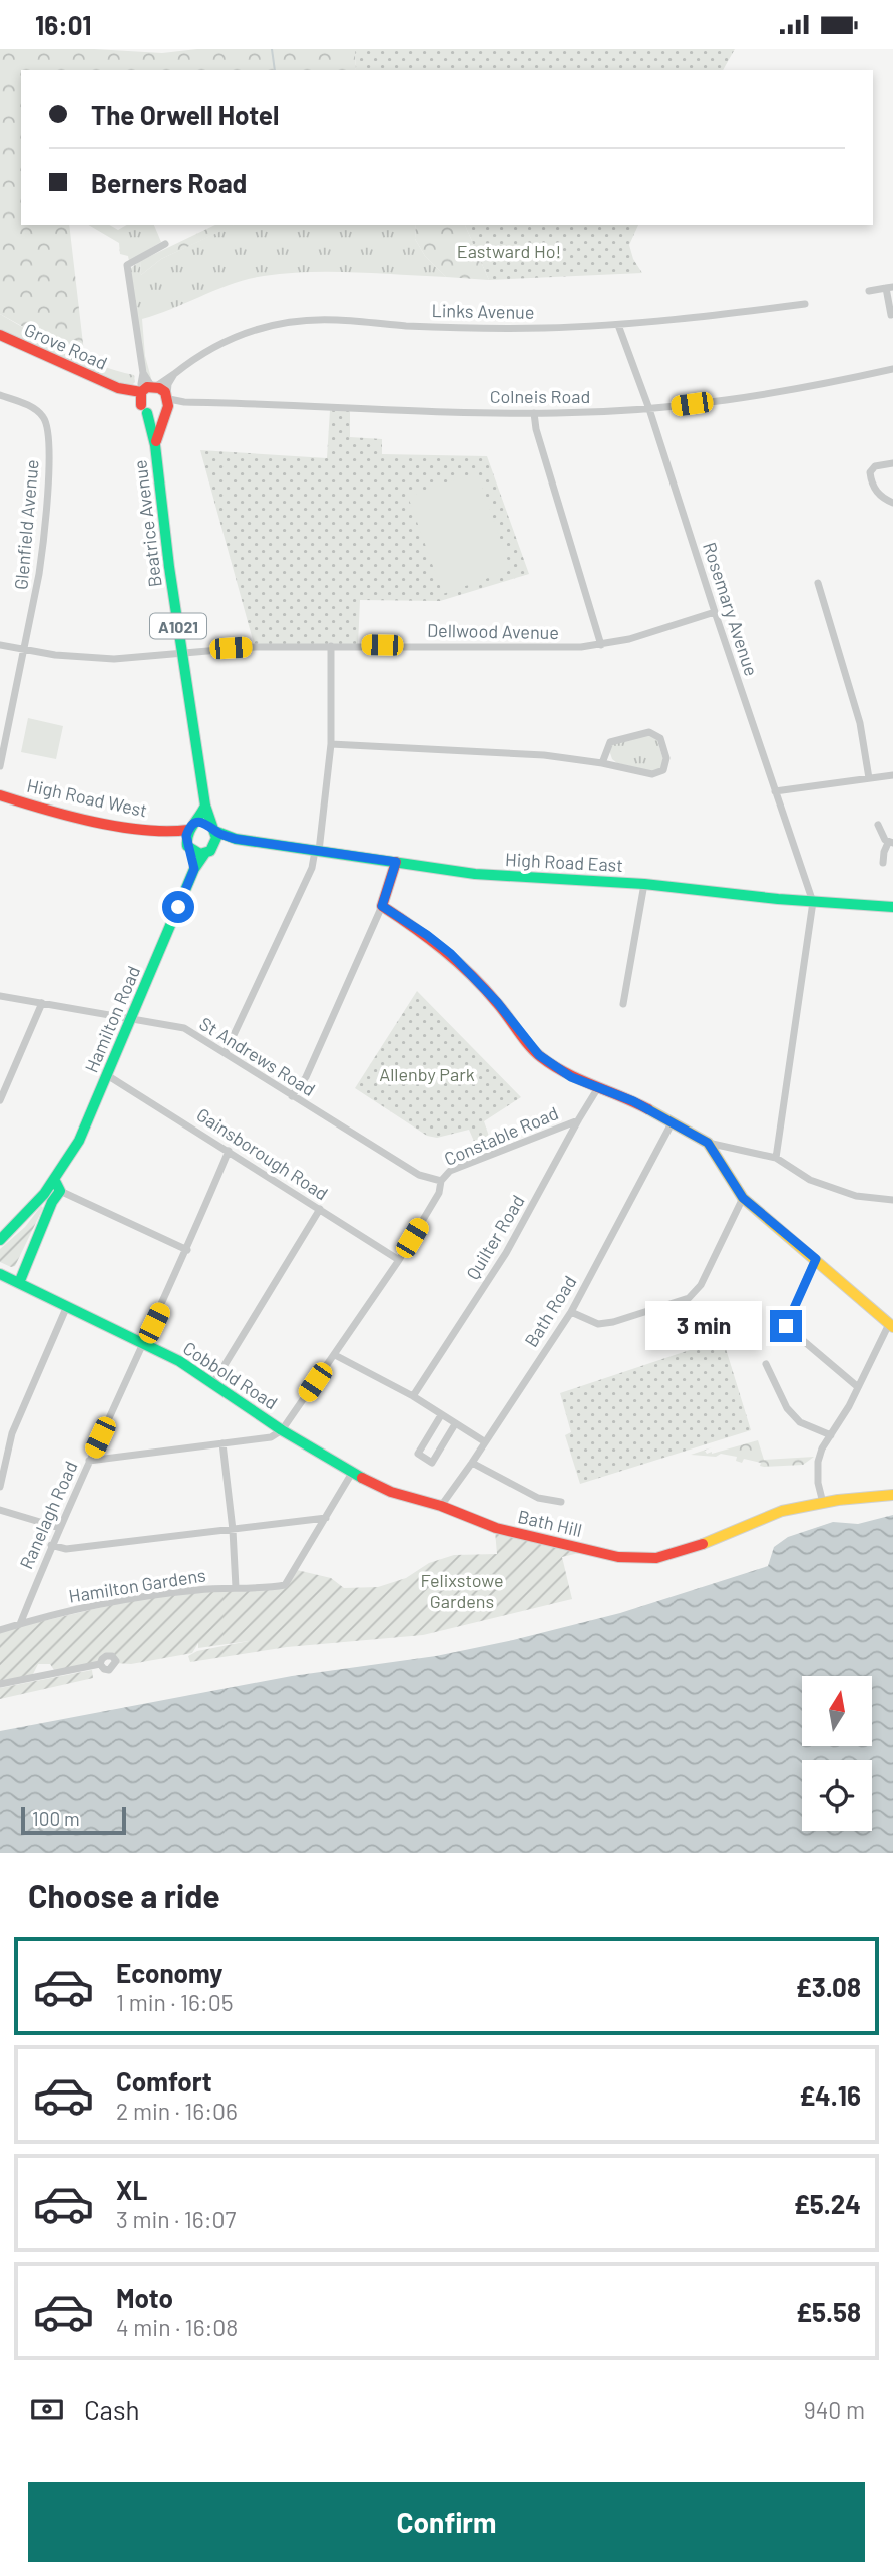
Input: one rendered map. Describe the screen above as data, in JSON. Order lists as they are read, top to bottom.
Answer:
{
  "streets": {
    "street": [
      "Links Avenue",
      "Grove Road",
      "Colneis Road",
      "Beatrice Avenue",
      "Glenfield Avenue",
      "Rosemary Avenue",
      "A1021",
      "Dellwood Avenue",
      "High Road West",
      "High Road East",
      "Hamilton Road",
      "St Andrews Road",
      "Constable Road",
      "Gainsborough Road",
      "Quilter Road",
      "Bath Road",
      "Cobbold Road",
      "Ranelagh Road",
      "Bath Hill",
      "Hamilton Gardens"
    ]
  },
  "crossings": [
    ["Links Avenue", "Grove Road"],
    ["Links Avenue", "Beatrice Avenue"],
    ["Links Avenue", "Rosemary Avenue"],
    ["Grove Road", "Beatrice Avenue"],
    ["Colneis Road", "Beatrice Avenue"],
    ["Colneis Road", "Rosemary Avenue"],
    ["Beatrice Avenue", "A1021"],
    ["Beatrice Avenue", "Dellwood Avenue"],
    ["Beatrice Avenue", "High Road West"],
    ["Beatrice Avenue", "High Road East"],
    ["Beatrice Avenue", "Hamilton Road"],
    ["Glenfield Avenue", "Dellwood Avenue"],
    ["Rosemary Avenue", "Dellwood Avenue"],
    ["Rosemary Avenue", "High Road East"],
    ["A1021", "High Road West"],
    ["A1021", "High Road East"],
    ["A1021", "Hamilton Road"],
    ["High Road West", "High Road East"],
    ["High Road West", "Hamilton Road"],
    ["High Road East", "Hamilton Road"],
    ["Hamilton Road", "St Andrews Road"],
    ["Hamilton Road", "Gainsborough Road"],
    ["Hamilton Road", "Cobbold Road"],
    ["St Andrews Road", "Constable Road"],
    ["Constable Road", "Gainsborough Road"],
    ["Constable Road", "Quilter Road"],
    ["Constable Road", "Cobbold Road"],
    ["Gainsborough Road", "Ranelagh Road"],
    ["Bath Road", "Cobbold Road"],
    ["Bath Road", "Bath Hill"],
    ["Cobbold Road", "Ranelagh Road"],
    ["Cobbold Road", "Bath Hill"],
    ["Ranelagh Road", "Hamilton Gardens"]
  ],
  "parks": ["Eastward Ho!", "Allenby Park", "Felixstowe Gardens"],
  "scale_bar": "100 m",
  "north": "top",
  "page": {
    "status": "16:01",
    "banner": ["The Orwell Hotel", "Berners Road"],
    "bubble": "3 min",
    "scale": "100 m",
    "heading": "Choose a ride",
    "list": [
      {
        "name": "Economy",
        "note": "1 min · 16:05",
        "value": "£3.08"
      },
      {
        "name": "Comfort",
        "note": "2 min · 16:06",
        "value": "£4.16"
      },
      {
        "name": "XL",
        "note": "3 min · 16:07",
        "value": "£5.24"
      },
      {
        "name": "Moto",
        "note": "4 min · 16:08",
        "value": "£5.58"
      }
    ],
    "pay": ["Cash", "940 m"],
    "buttons": "Confirm"
  }
}
